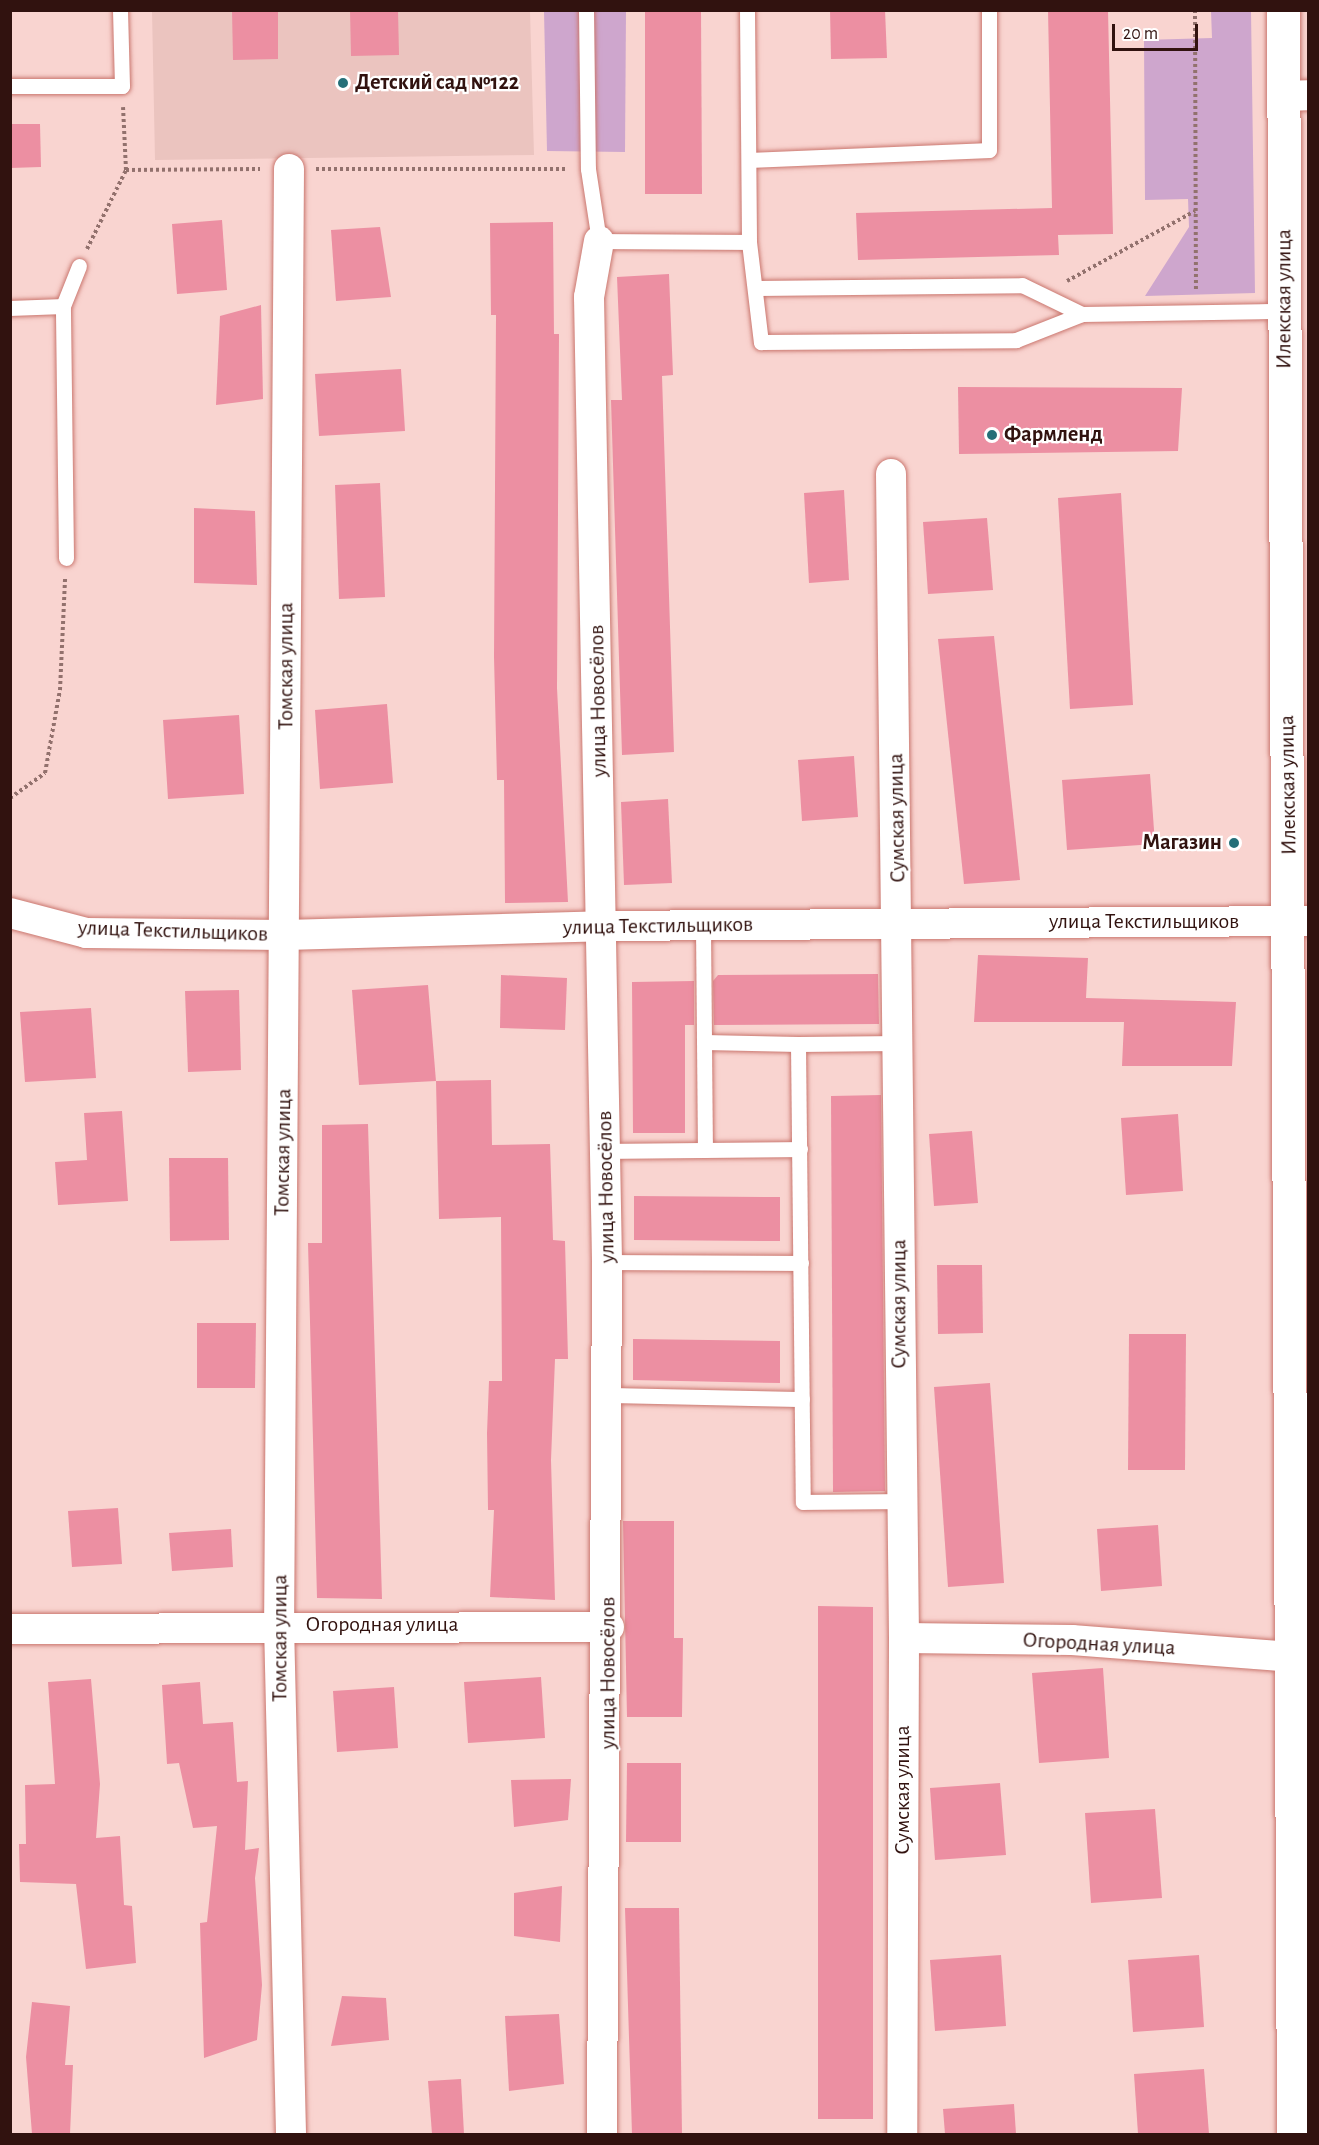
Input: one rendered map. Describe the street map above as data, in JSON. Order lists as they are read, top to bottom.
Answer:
{
  "streets": {
    "street": [
      "Илекская улица",
      "Томская улица",
      "улица Новосёлов",
      "Сумская улица",
      "улица Текстильщиков",
      "Огородная улица"
    ]
  },
  "crossings": [
    ["Илекская улица", "улица Текстильщиков"],
    ["Илекская улица", "Огородная улица"],
    ["Томская улица", "улица Текстильщиков"],
    ["Томская улица", "Огородная улица"],
    ["улица Новосёлов", "улица Текстильщиков"],
    ["улица Новосёлов", "Огородная улица"],
    ["Сумская улица", "улица Текстильщиков"],
    ["Сумская улица", "Огородная улица"]
  ],
  "places": ["Детский сад №122", "Фармленд", "Магазин"],
  "scale_bar": "20 m"
}
